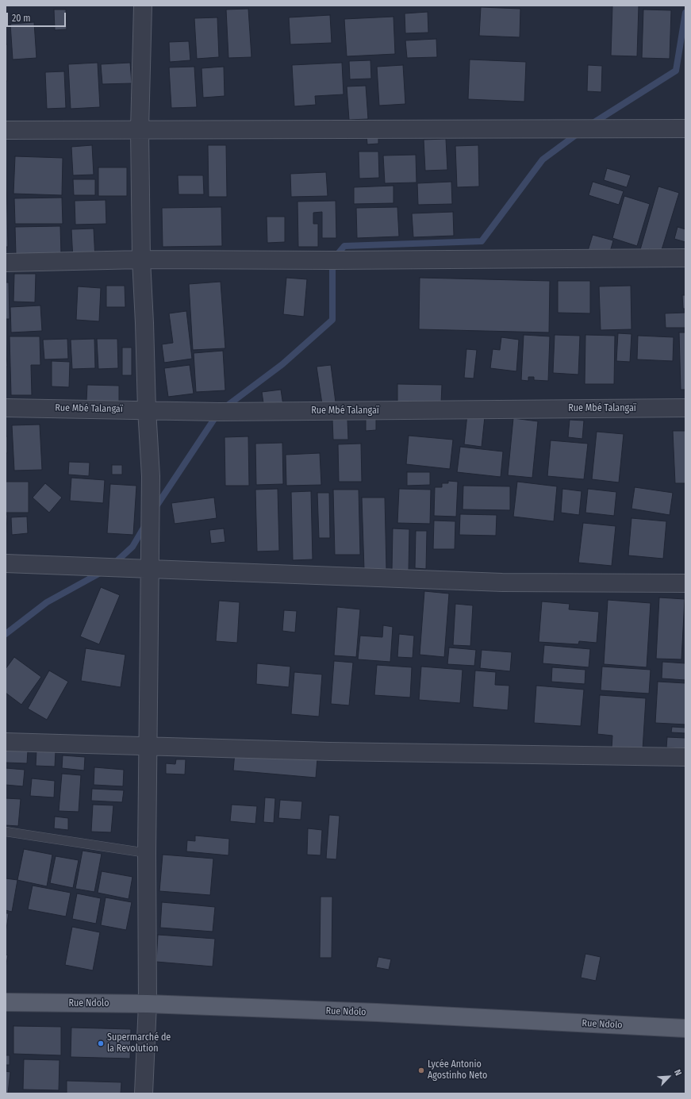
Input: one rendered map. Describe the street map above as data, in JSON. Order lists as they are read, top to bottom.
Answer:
{
  "streets": {
    "main road": ["Rue Ndolo"],
    "street": ["Rue Mbé Talangaï"]
  },
  "places": ["Supermarché de la Revolution", "Lycée Antonio Agostinho Neto"],
  "scale_bar": "20 m",
  "north": "top right"
}
